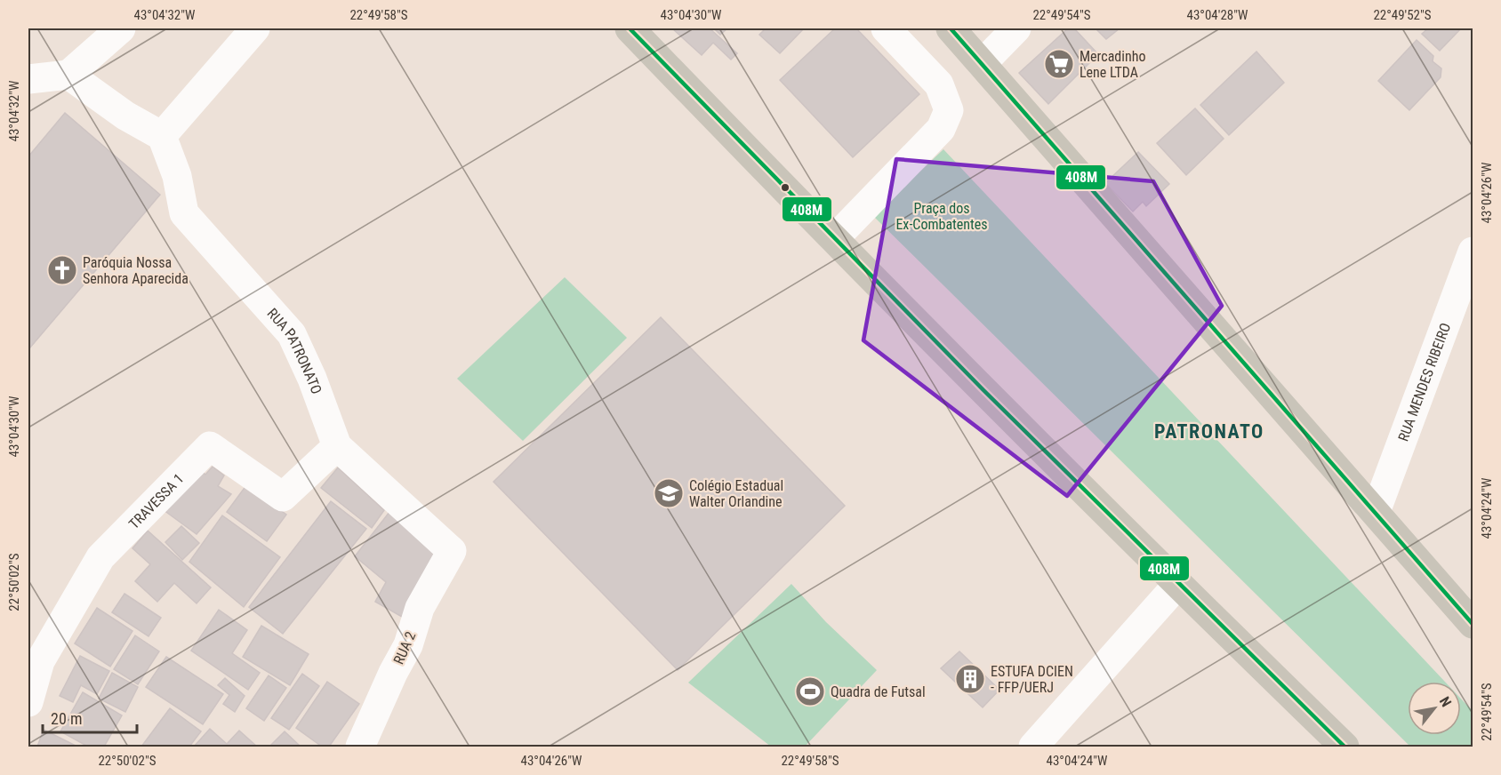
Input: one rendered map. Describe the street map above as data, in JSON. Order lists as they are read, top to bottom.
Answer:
{
  "streets": {
    "street": [
      "RUA PATRONATO",
      "RUA MENDES RIBEIRO",
      "TRAVESSA 1",
      "RUA 2"
    ]
  },
  "crossings": [
    ["RUA PATRONATO", "TRAVESSA 1"],
    ["RUA PATRONATO", "RUA 2"]
  ],
  "districts": ["PATRONATO"],
  "parks": ["Praça dos Ex-Combatentes"],
  "places": {
    "supermarket": ["Mercadinho Lene LTDA"],
    "church": ["Paróquia Nossa Senhora Aparecida"],
    "school or university": ["Colégio Estadual Walter Orlandine"],
    "building": ["ESTUFA DCIEN - FFP/UERJ"],
    "sports": ["Quadra de Futsal"]
  },
  "lines": ["transit line 408M"],
  "scale_bar": "20 m",
  "north": "top right",
  "coordinates": [
    "43°04'32\"W",
    "22°49'58\"S",
    "43°04'30\"W",
    "22°49'54\"S",
    "43°04'28\"W",
    "22°49'52\"S",
    "43°04'26\"W",
    "43°04'24\"W",
    "22°50'02\"S"
  ]
}
